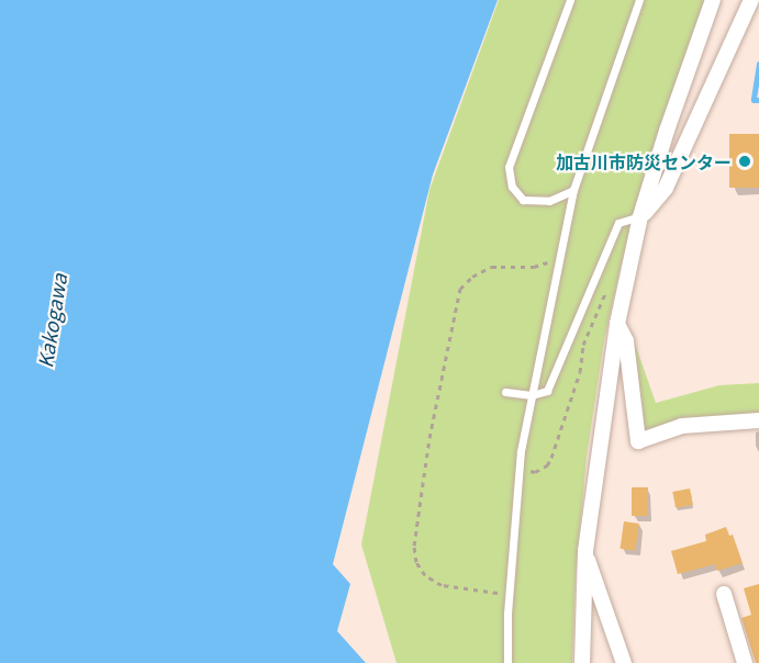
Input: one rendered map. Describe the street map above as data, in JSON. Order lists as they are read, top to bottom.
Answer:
{
  "water": ["Kakogawa"],
  "places": ["加古川市防災センター"]
}
